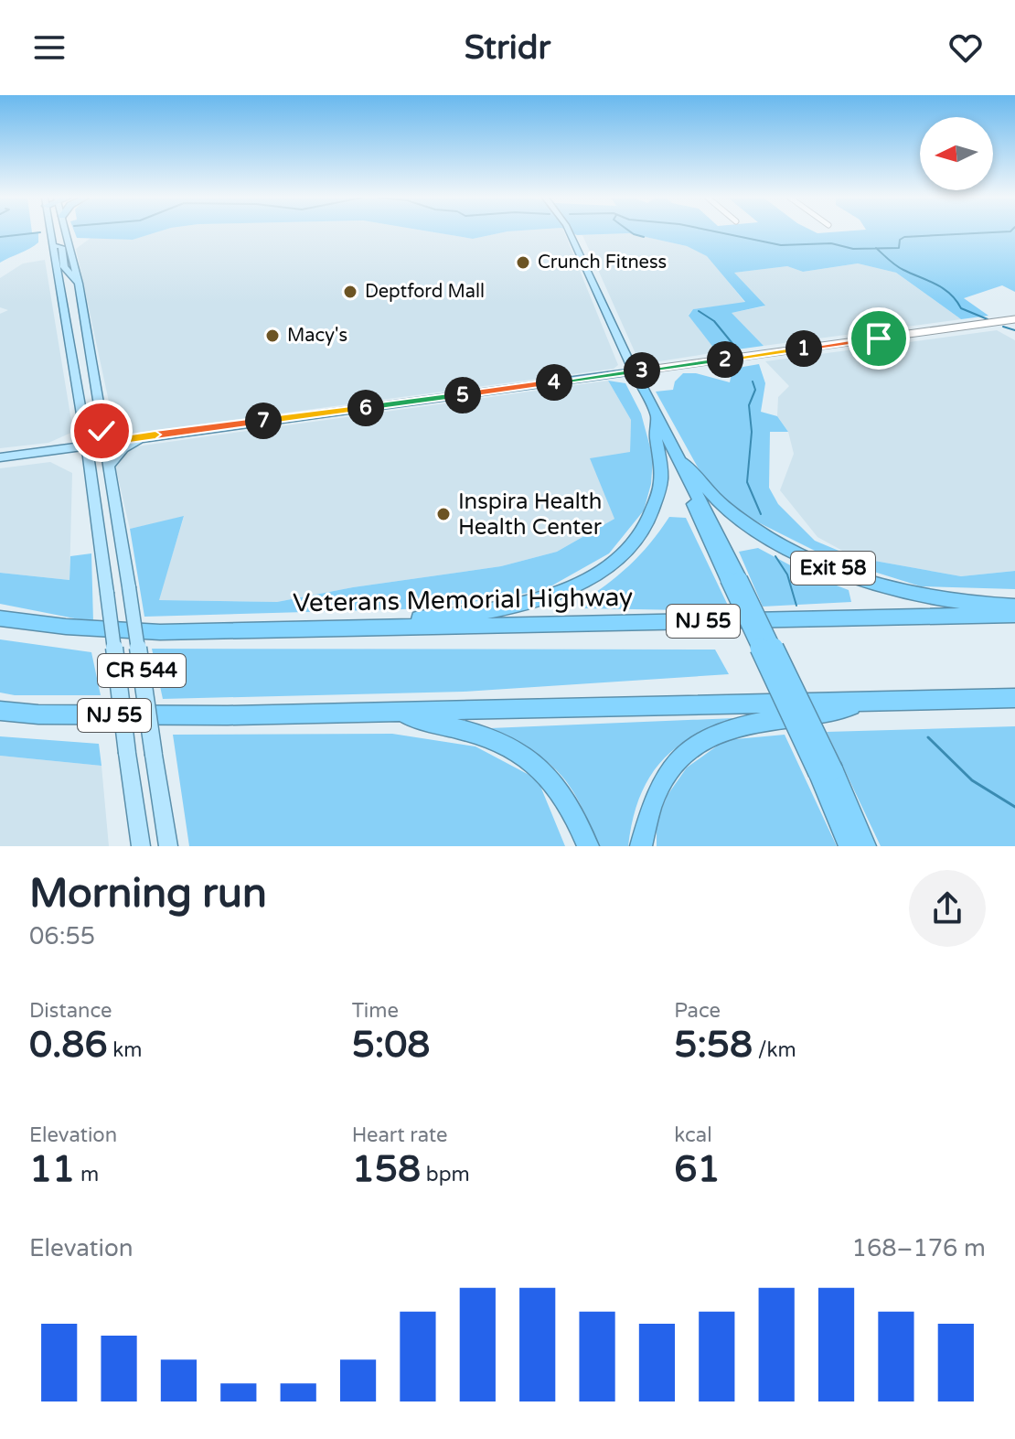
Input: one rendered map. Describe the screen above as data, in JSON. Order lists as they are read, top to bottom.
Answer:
{
  "streets": {
    "highway": ["Exit 58", "Veterans Memorial Highway", "NJ 55"],
    "main road": ["CR 544"]
  },
  "places": [
    "Crunch Fitness",
    "Deptford Mall",
    "Macy's",
    "Inspira Health Health Center"
  ],
  "north": "left",
  "page": {
    "header": "Stridr",
    "pins": [
      "1",
      "2",
      "3",
      "4",
      "5",
      "6",
      "7"
    ],
    "heading": ["Morning run", "06:55"],
    "stats": [
      ["Distance", "0.86 km"],
      ["Time", "5:08"],
      ["Pace", "5:58 /km"],
      ["Elevation", "11 m"],
      ["Heart rate", "158 bpm"],
      ["kcal", "61"]
    ],
    "chart": ["Elevation", "168–176 m"]
  }
}
